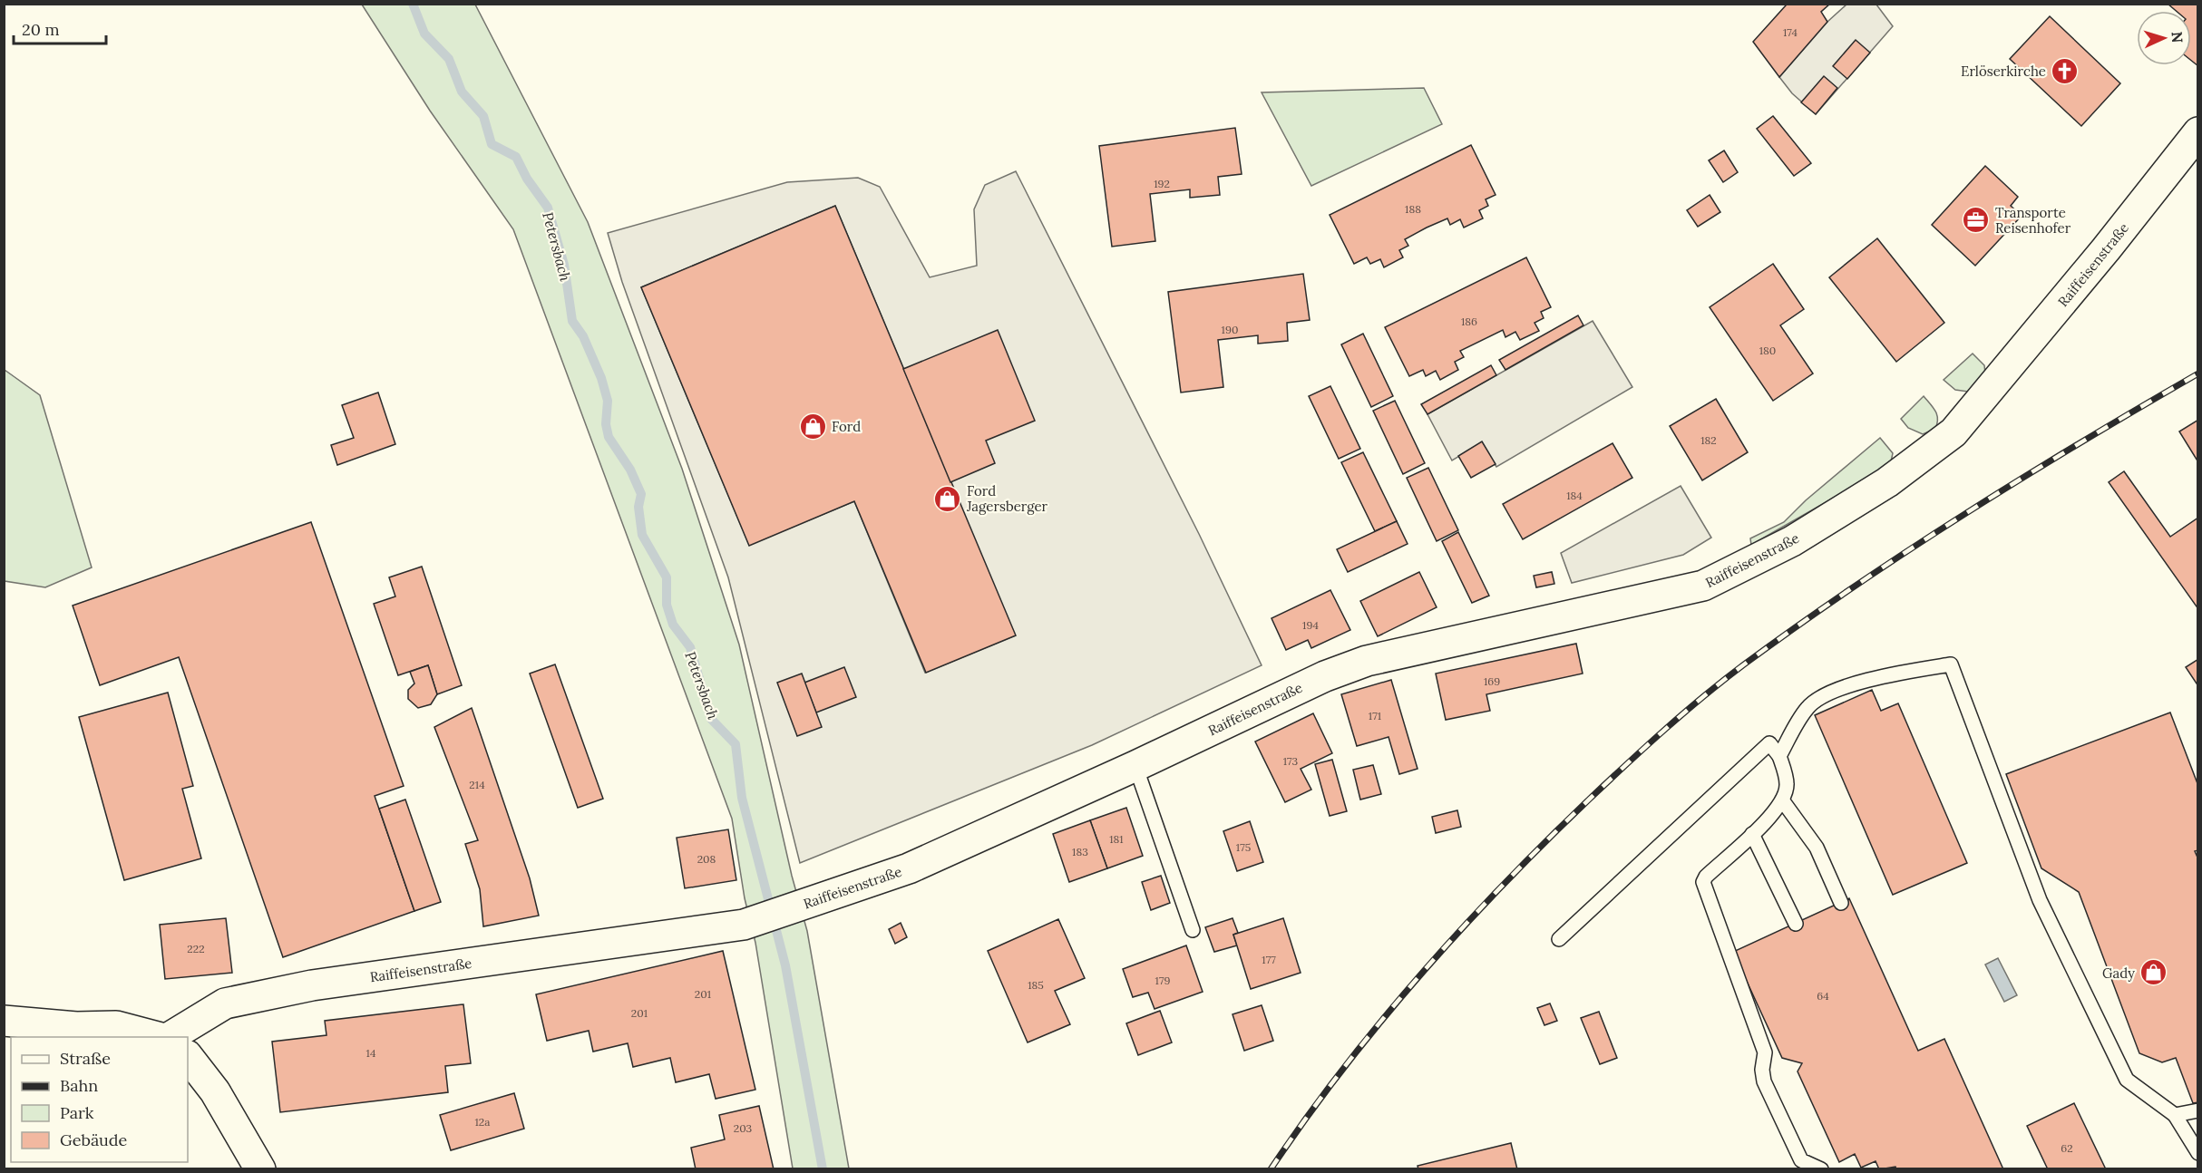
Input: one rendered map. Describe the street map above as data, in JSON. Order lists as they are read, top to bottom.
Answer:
{
  "streets": {
    "street": ["Raiffeisenstraße"]
  },
  "water": ["Petersbach"],
  "places": {
    "church": ["Erlöserkirche"],
    "office": ["Transporte Reisenhofer"],
    "shop": ["Ford", "Ford Jagersberger", "Gady"]
  },
  "house_numbers": [
    "174",
    "192",
    "188",
    "186",
    "190",
    "180",
    "182",
    "184",
    "194",
    "169",
    "171",
    "173",
    "214",
    "181",
    "175",
    "183",
    "208",
    "222",
    "177",
    "179",
    "185",
    "201",
    "64",
    "201",
    "14",
    "12a",
    "203",
    "62"
  ],
  "legend": [
    "Straße",
    "Bahn",
    "Park",
    "Gebäude"
  ],
  "scale_bar": "20 m",
  "north": "right"
}
